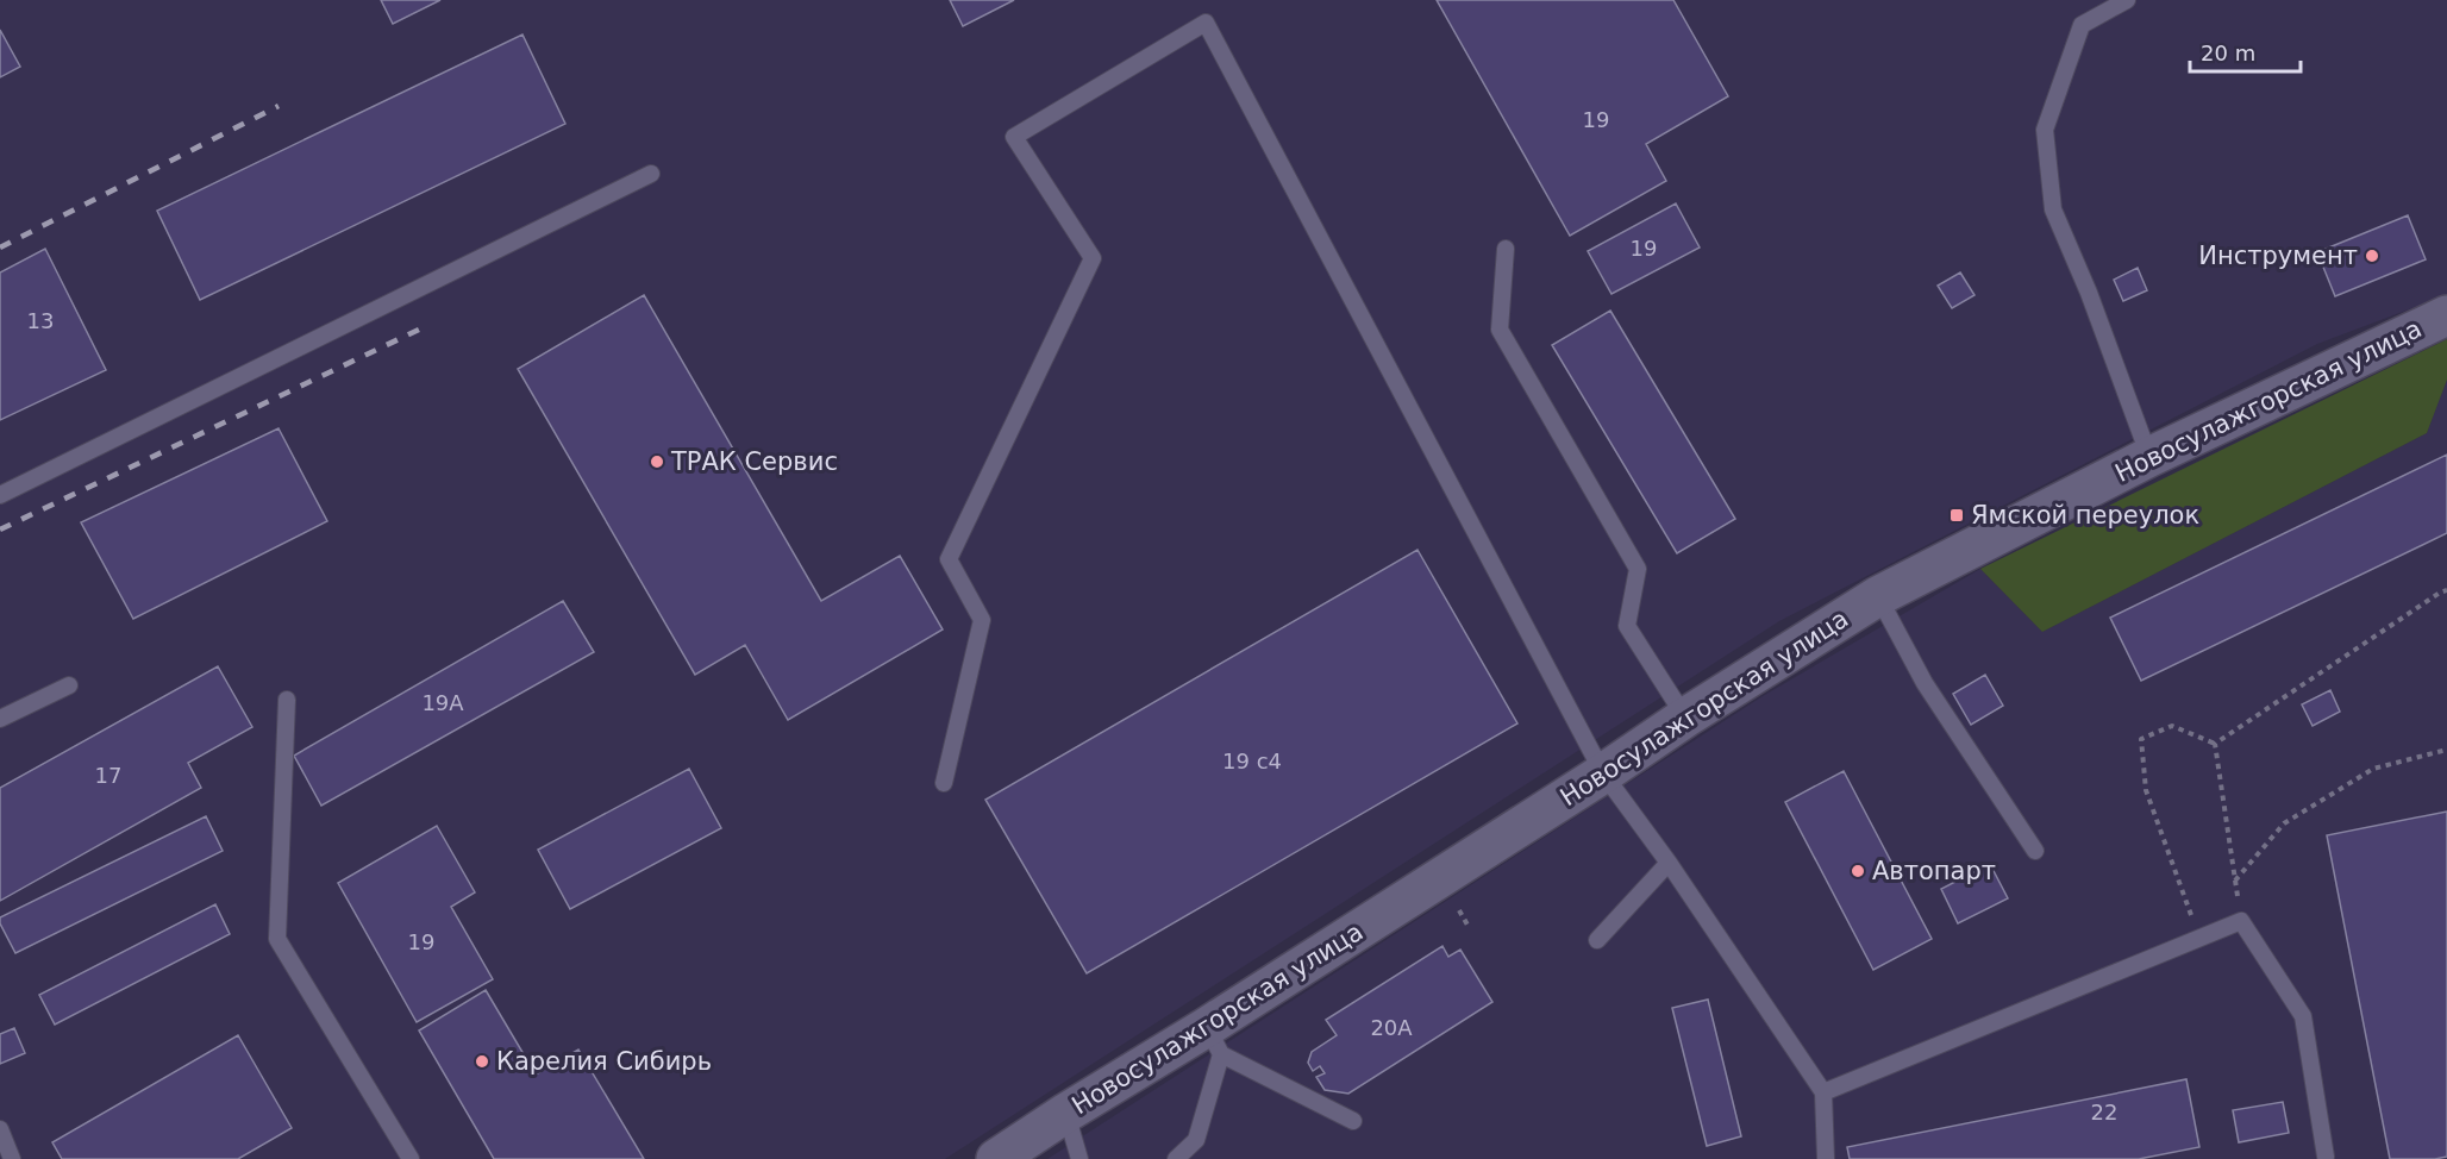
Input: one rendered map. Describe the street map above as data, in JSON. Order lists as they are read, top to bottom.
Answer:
{
  "streets": {
    "main road": ["Новосулажгорская улица"]
  },
  "places": {
    "other": [
      "Инструмент",
      "ТРАК Сервис",
      "Автопарт",
      "Карелия Сибирь"
    ],
    "transit": ["Ямской переулок"]
  },
  "house_numbers": [
    "19",
    "19",
    "13",
    "19А",
    "19 с4",
    "17",
    "19",
    "20А",
    "22"
  ],
  "scale_bar": "20 m"
}
